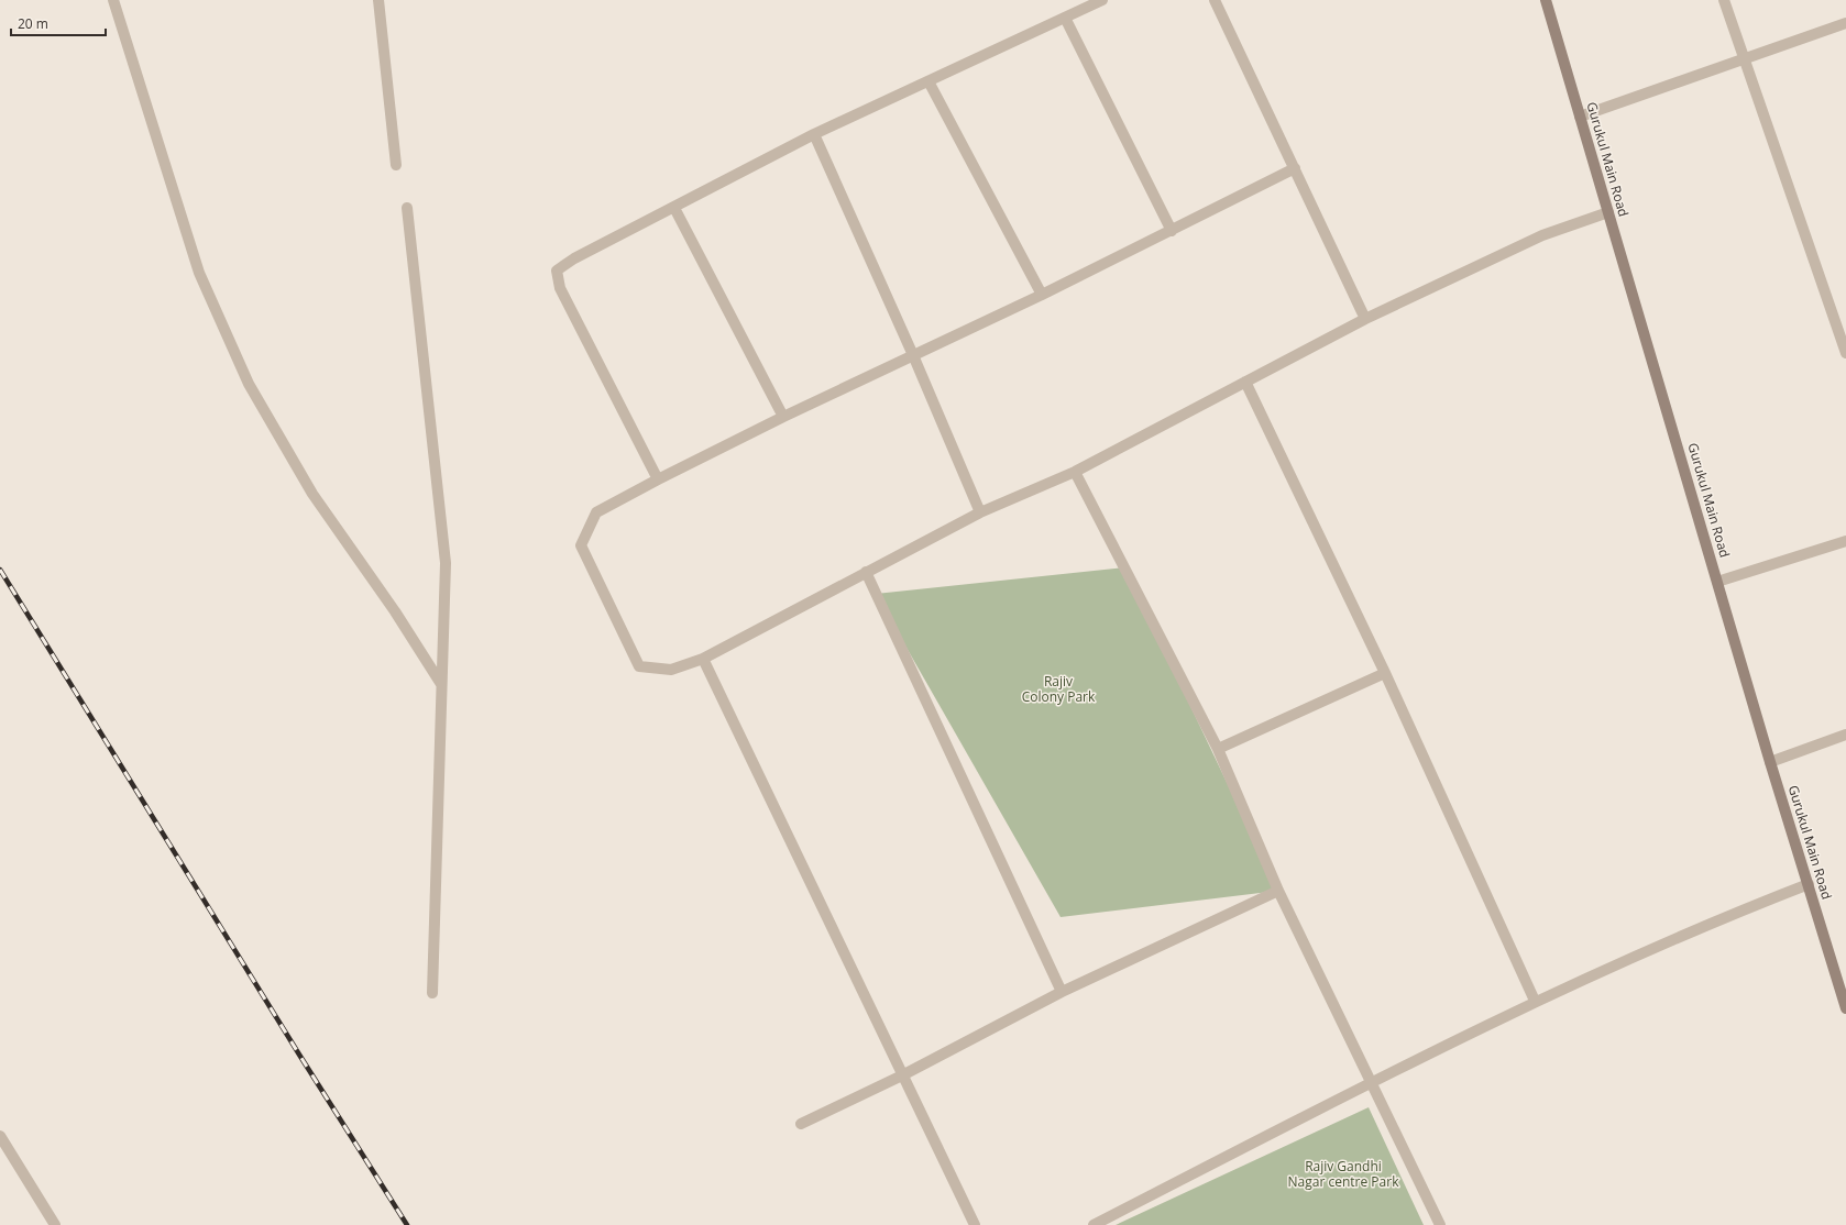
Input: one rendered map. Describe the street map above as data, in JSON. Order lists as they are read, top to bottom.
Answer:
{
  "streets": {
    "street": ["Gurukul Main Road"]
  },
  "parks": ["Rajiv Colony Park", "Rajiv Gandhi Nagar centre Park"],
  "scale_bar": "20 m"
}
